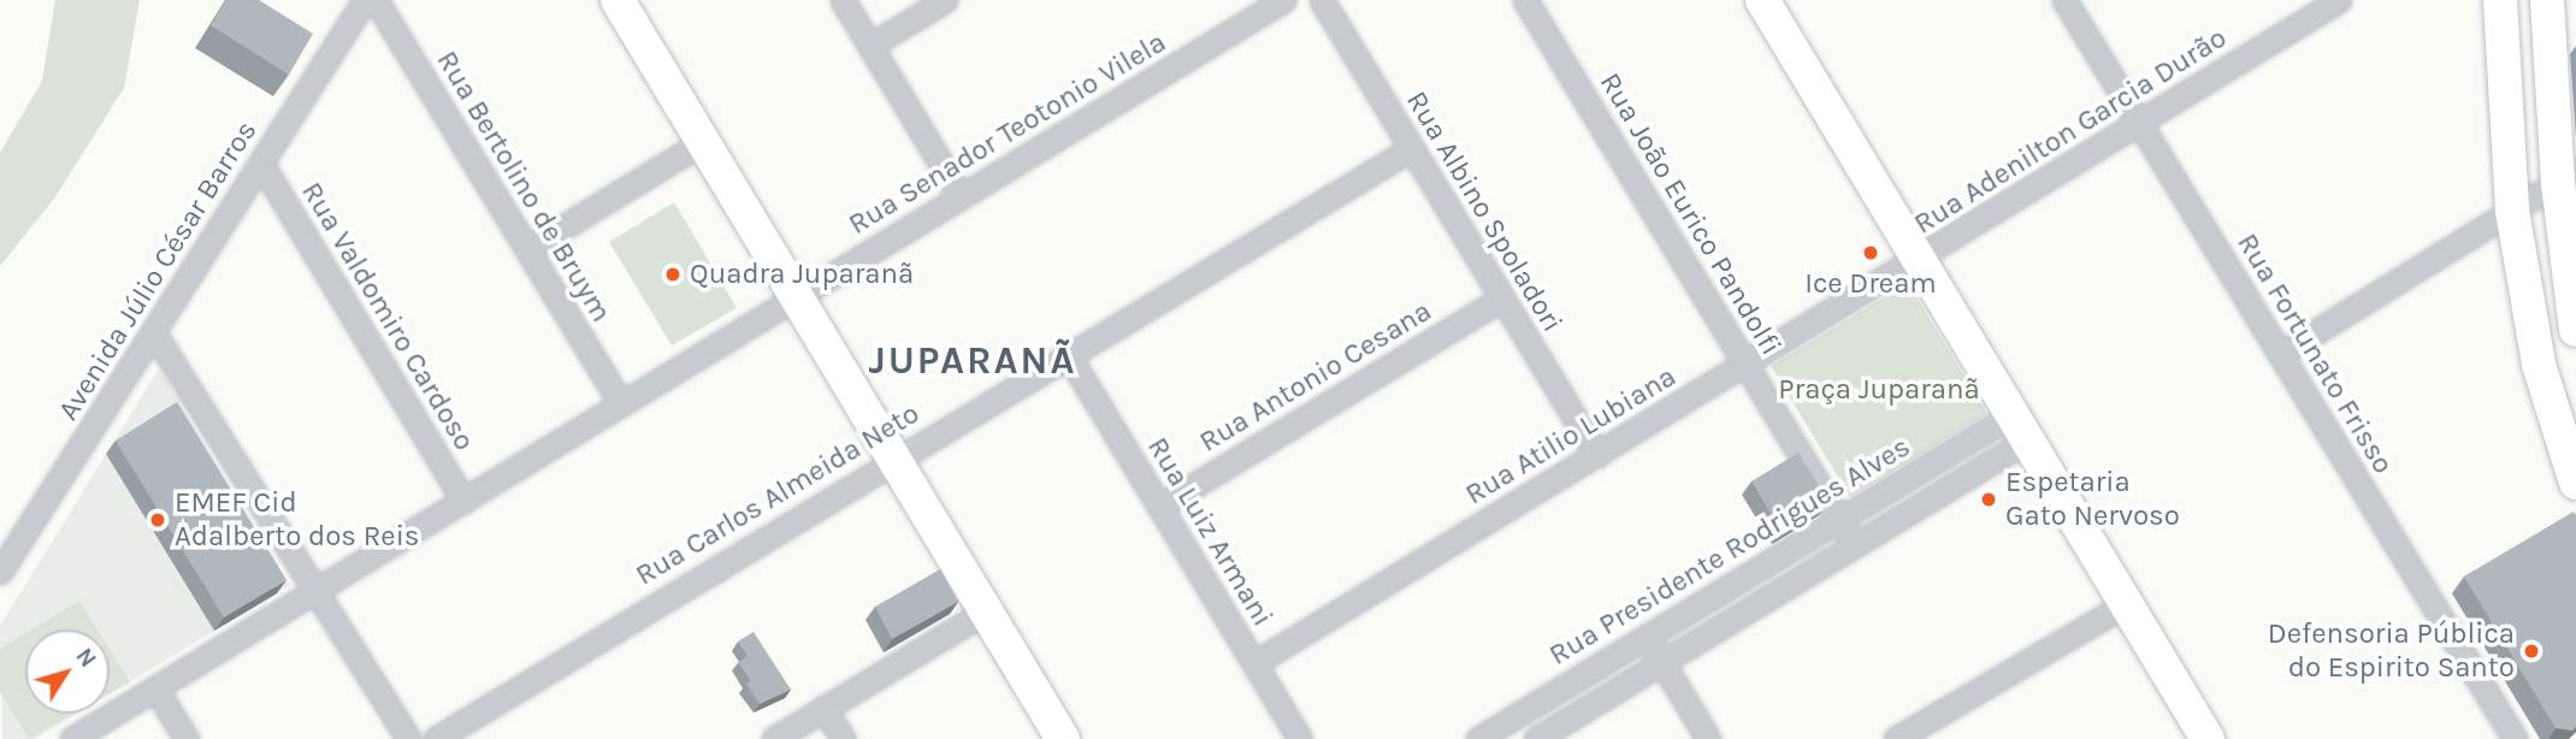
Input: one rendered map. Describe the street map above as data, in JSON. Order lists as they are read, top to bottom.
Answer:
{
  "streets": {
    "street": [
      "Rua Adenilton Garcia Durão",
      "Rua Senador Teotonio Vilela",
      "Rua Bertolino de Bruym",
      "Rua Albino Spoladori",
      "Rua João Eurico Pandolfi",
      "Avenida Júlio César Barros",
      "Rua Valdomiro Cardoso",
      "Rua Fortunato Frisso",
      "Rua Antonio Cesana",
      "Rua Atilio Lubiana",
      "Rua Carlos Almeida Neto",
      "Rua Luiz Armani",
      "Rua Presidente Rodrigues Alves"
    ]
  },
  "crossings": [
    ["Rua Adenilton Garcia Durão", "Rua Fortunato Frisso"],
    ["Rua Adenilton Garcia Durão", "Rua Atilio Lubiana"],
    ["Rua Senador Teotonio Vilela", "Rua Bertolino de Bruym"],
    ["Rua Senador Teotonio Vilela", "Rua Valdomiro Cardoso"],
    ["Rua Albino Spoladori", "Rua Antonio Cesana"],
    ["Rua Albino Spoladori", "Rua Atilio Lubiana"],
    ["Rua Albino Spoladori", "Rua Carlos Almeida Neto"],
    ["Rua João Eurico Pandolfi", "Rua Atilio Lubiana"],
    ["Rua João Eurico Pandolfi", "Rua Presidente Rodrigues Alves"],
    ["Avenida Júlio César Barros", "Rua Valdomiro Cardoso"],
    ["Rua Antonio Cesana", "Rua Luiz Armani"],
    ["Rua Atilio Lubiana", "Rua Luiz Armani"],
    ["Rua Carlos Almeida Neto", "Rua Luiz Armani"]
  ],
  "districts": ["JUPARANÃ"],
  "parks": ["Praça Juparanã"],
  "places": [
    "Ice Dream",
    "Quadra Juparanã",
    "Espetaria Gato Nervoso",
    "EMEF Cid Adalberto dos Reis",
    "Defensoria Pública do Espirito Santo"
  ],
  "north": "top right"
}
